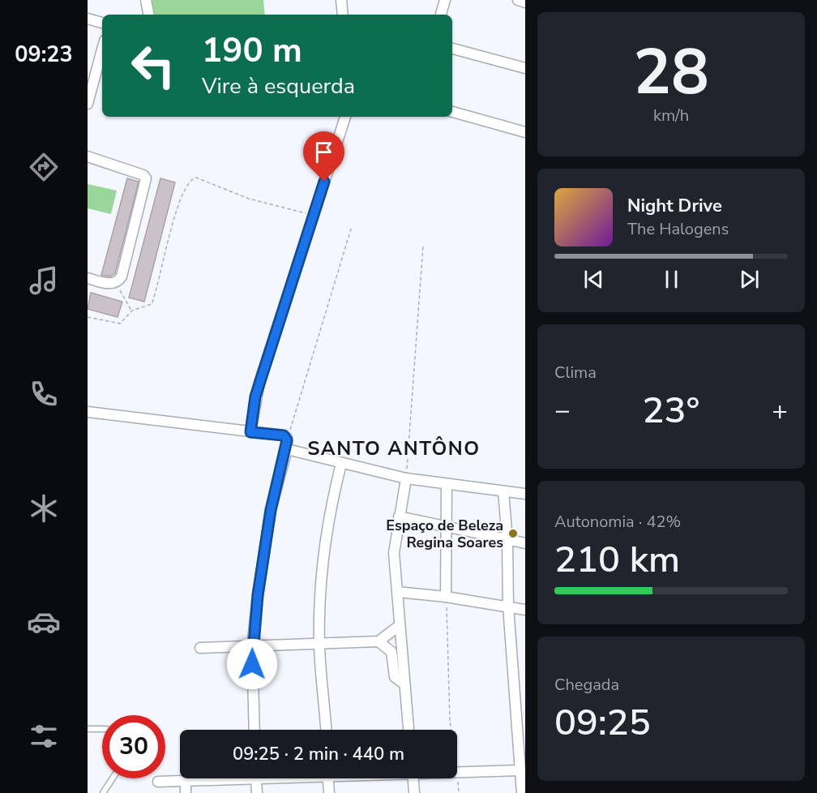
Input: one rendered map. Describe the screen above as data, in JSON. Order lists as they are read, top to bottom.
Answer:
{
  "districts": ["SANTO ANTÔNO"],
  "places": ["Espaço de Beleza Regina Soares"],
  "page": {
    "tabs": "09:23",
    "tile": [
      ["28", "km/h"],
      "Clima",
      ["Autonomia · 42%", "210 km"],
      ["Chegada", "09:25"]
    ],
    "turn": ["190 m", "Vire à esquerda"],
    "song": ["Night Drive", "The Halogens"],
    "heat": ["−", "23°", "+"],
    "limit": "30",
    "trip": "09:25 · 2 min · 440 m"
  }
}
